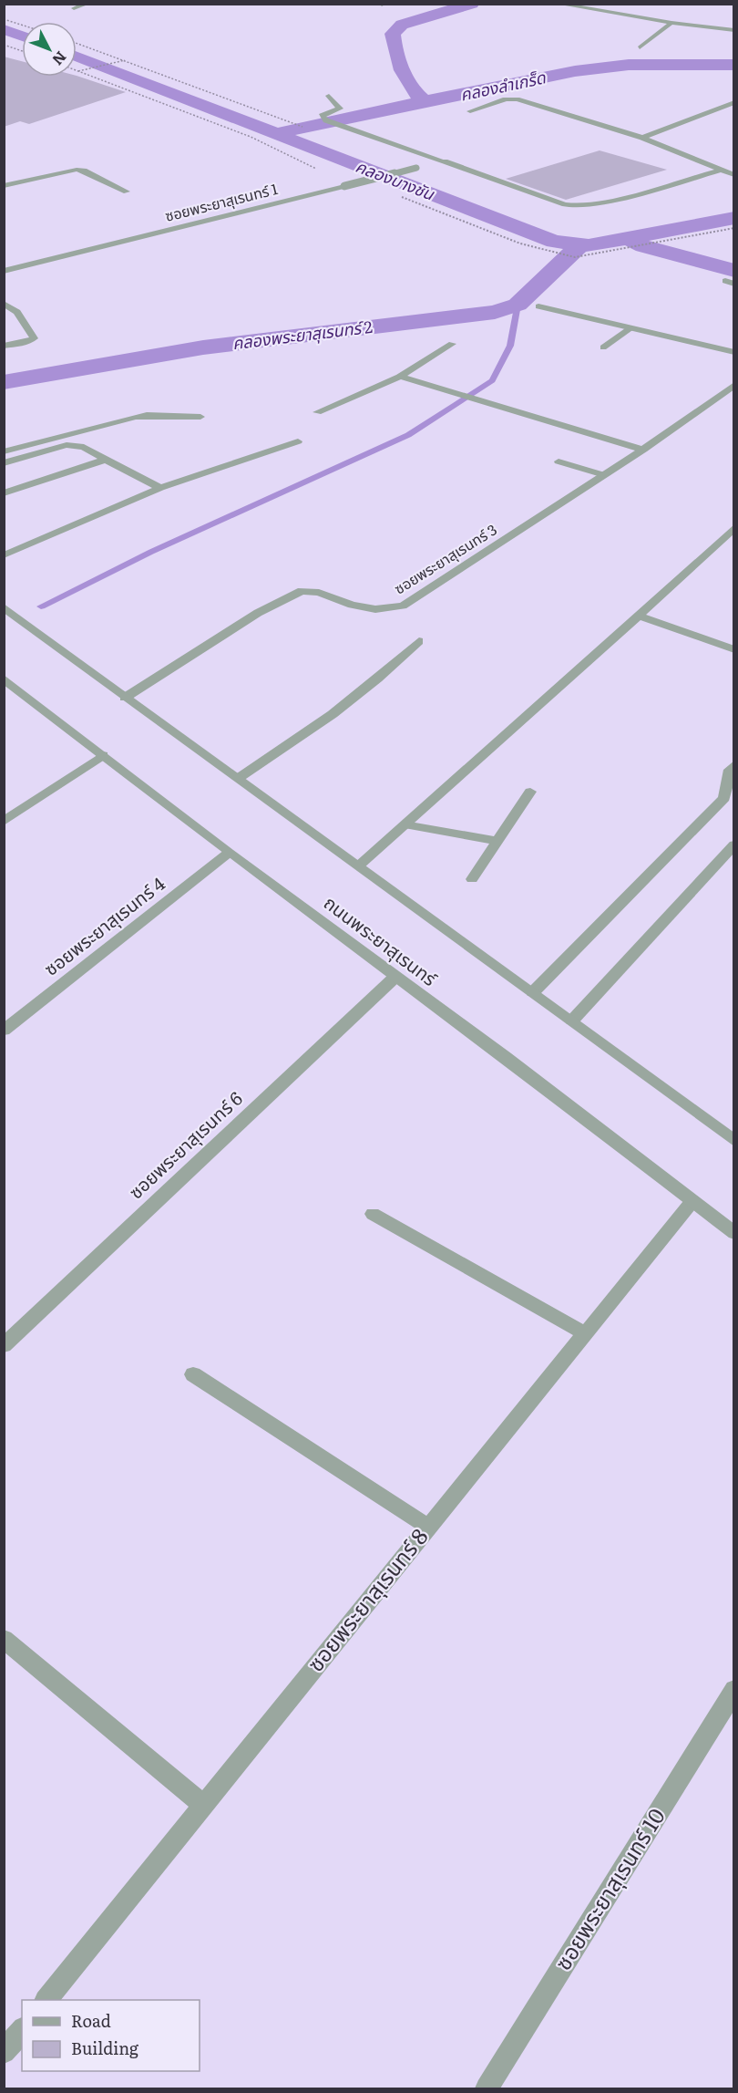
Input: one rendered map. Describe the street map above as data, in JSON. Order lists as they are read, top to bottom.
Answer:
{
  "streets": {
    "street": [
      "ซอยพระยาสุเรนทร์ 1",
      "ซอยพระยาสุเรนทร์ 3",
      "ซอยพระยาสุเรนทร์ 4",
      "ถนนพระยาสุเรนทร์",
      "ซอยพระยาสุเรนทร์ 6",
      "ซอยพระยาสุเรนทร์ 8",
      "ซอยพระยาสุเรนทร์ 10"
    ]
  },
  "crossings": [
    ["ซอยพระยาสุเรนทร์ 4", "ถนนพระยาสุเรนทร์"],
    ["ถนนพระยาสุเรนทร์", "ซอยพระยาสุเรนทร์ 6"],
    ["ถนนพระยาสุเรนทร์", "ซอยพระยาสุเรนทร์ 8"]
  ],
  "water": ["คลองลำเกร็ด", "คลองบางชัน", "คลองพระยาสุเรนทร์ 2"],
  "legend": ["Road", "Building"],
  "north": "bottom right"
}
